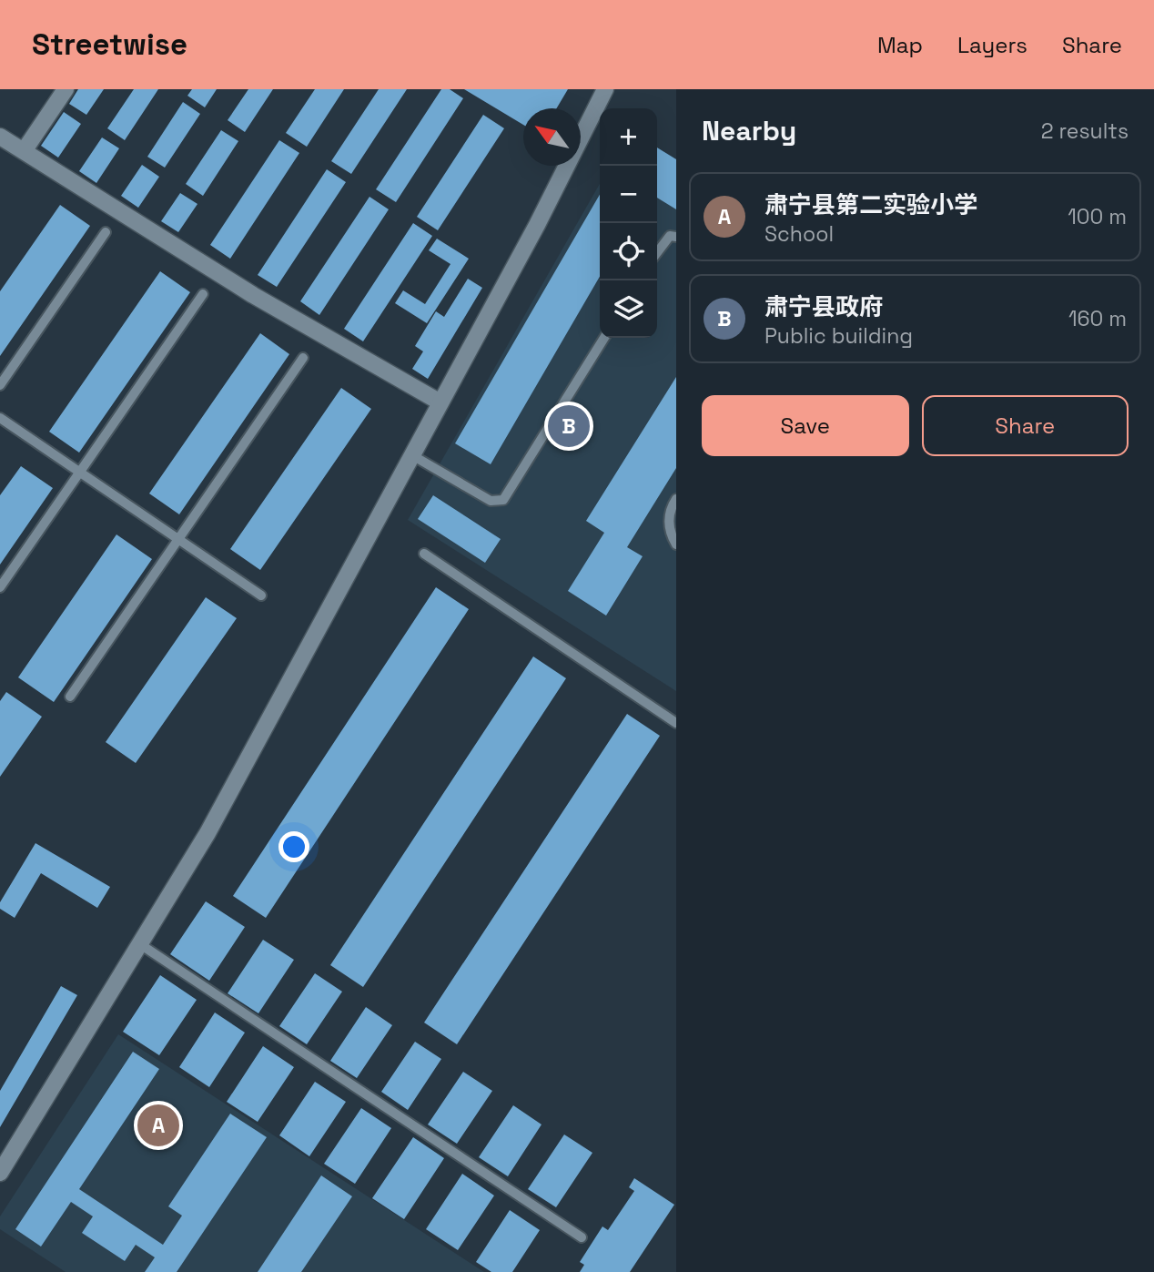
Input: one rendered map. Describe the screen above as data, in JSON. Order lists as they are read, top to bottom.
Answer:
{
  "north": "top left",
  "page": {
    "header": "Streetwise",
    "nav": ["Map", "Layers", "Share"],
    "heading": ["Nearby", "2 results"],
    "map_buttons": ["+", "−"],
    "list": [
      {
        "mark": "A",
        "name": "肃宁县第二实验小学",
        "note": "School",
        "value": "100 m"
      },
      {
        "mark": "B",
        "name": "肃宁县政府",
        "note": "Public building",
        "value": "160 m"
      }
    ],
    "buttons": ["Save", "Share"],
    "pins": ["B", "A"]
  }
}
